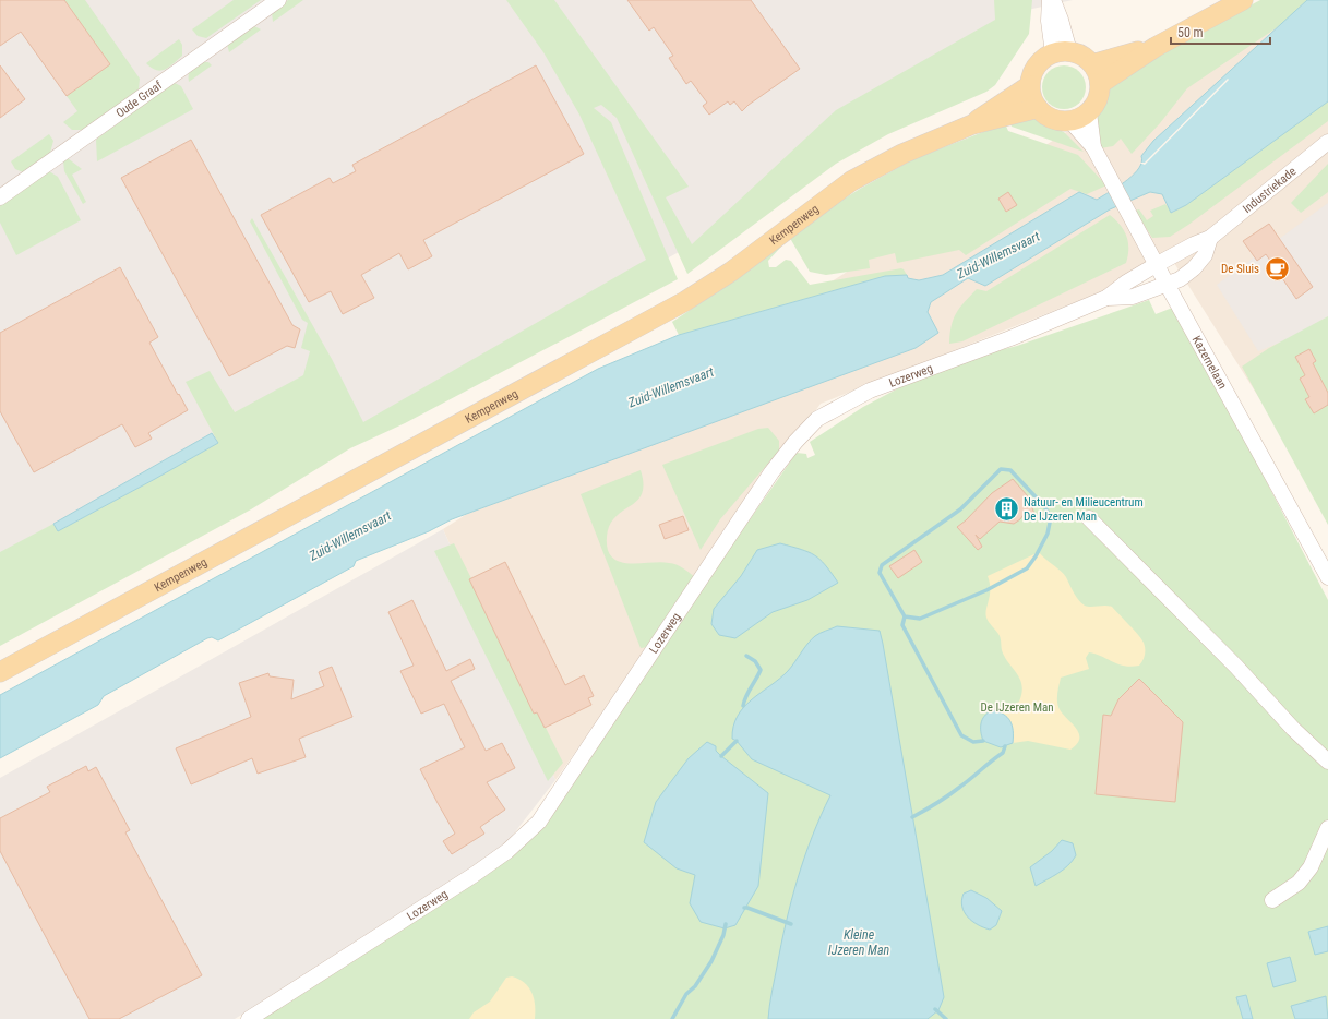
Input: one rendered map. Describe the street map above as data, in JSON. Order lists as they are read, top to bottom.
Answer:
{
  "streets": {
    "main road": ["Kempenweg"],
    "street": [
      "Oude Graaf",
      "Industriekade",
      "Kazernelaan",
      "Lozerweg"
    ]
  },
  "crossings": [
    ["Industriekade", "Kazernelaan"],
    ["Industriekade", "Lozerweg"],
    ["Kempenweg", "Kazernelaan"],
    ["Kazernelaan", "Lozerweg"]
  ],
  "water": ["Zuid-Willemsvaart", "Kleine IJzeren Man"],
  "parks": ["De IJzeren Man"],
  "places": {
    "cafe": ["De Sluis"],
    "building": ["Natuur- en Milieucentrum De IJzeren Man"]
  },
  "scale_bar": "50 m"
}
